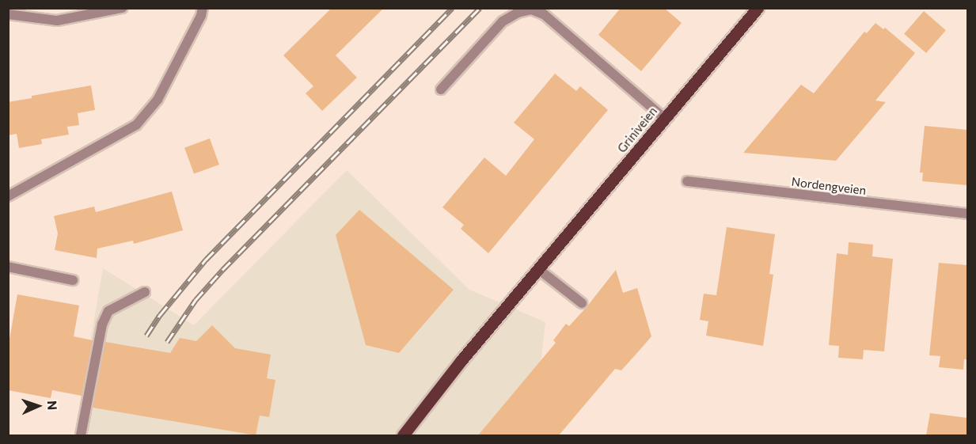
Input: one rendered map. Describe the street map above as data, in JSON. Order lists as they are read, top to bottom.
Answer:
{
  "streets": {
    "main road": ["Griniveien"],
    "street": ["Nordengveien"]
  },
  "north": "right"
}
